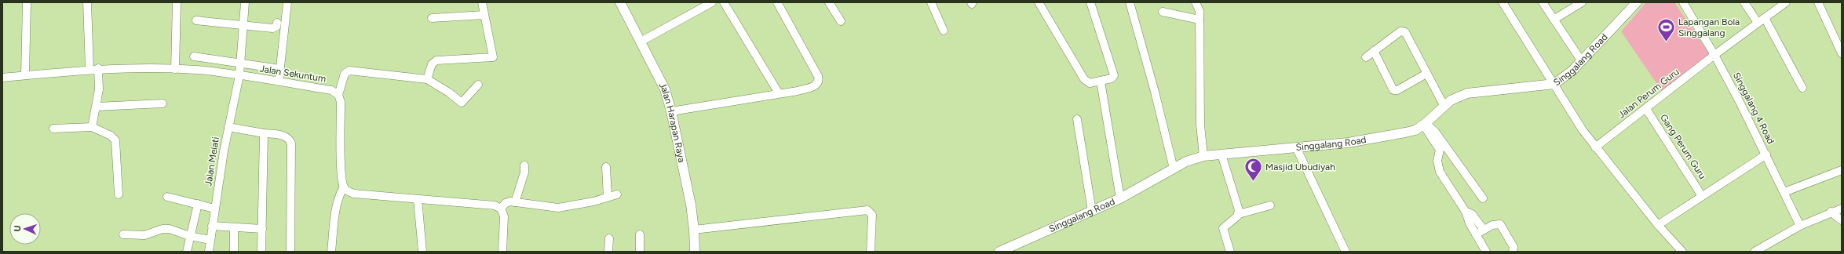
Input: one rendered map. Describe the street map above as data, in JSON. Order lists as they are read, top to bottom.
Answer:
{
  "streets": {
    "main road": ["Singgalang Road", "Jalan Harapan Raya"],
    "street": [
      "Jalan Sekuntum",
      "Jalan Perum Guru",
      "Singgalang 4 Road",
      "Gang Perum Guru",
      "Jalan Melati"
    ]
  },
  "crossings": [
    ["Jalan Sekuntum", "Jalan Melati"],
    ["Jalan Perum Guru", "Singgalang 4 Road"],
    ["Jalan Perum Guru", "Gang Perum Guru"]
  ],
  "places": {
    "sports": ["Lapangan Bola Singgalang"],
    "mosque": ["Masjid Ubudiyah"]
  },
  "north": "left"
}
